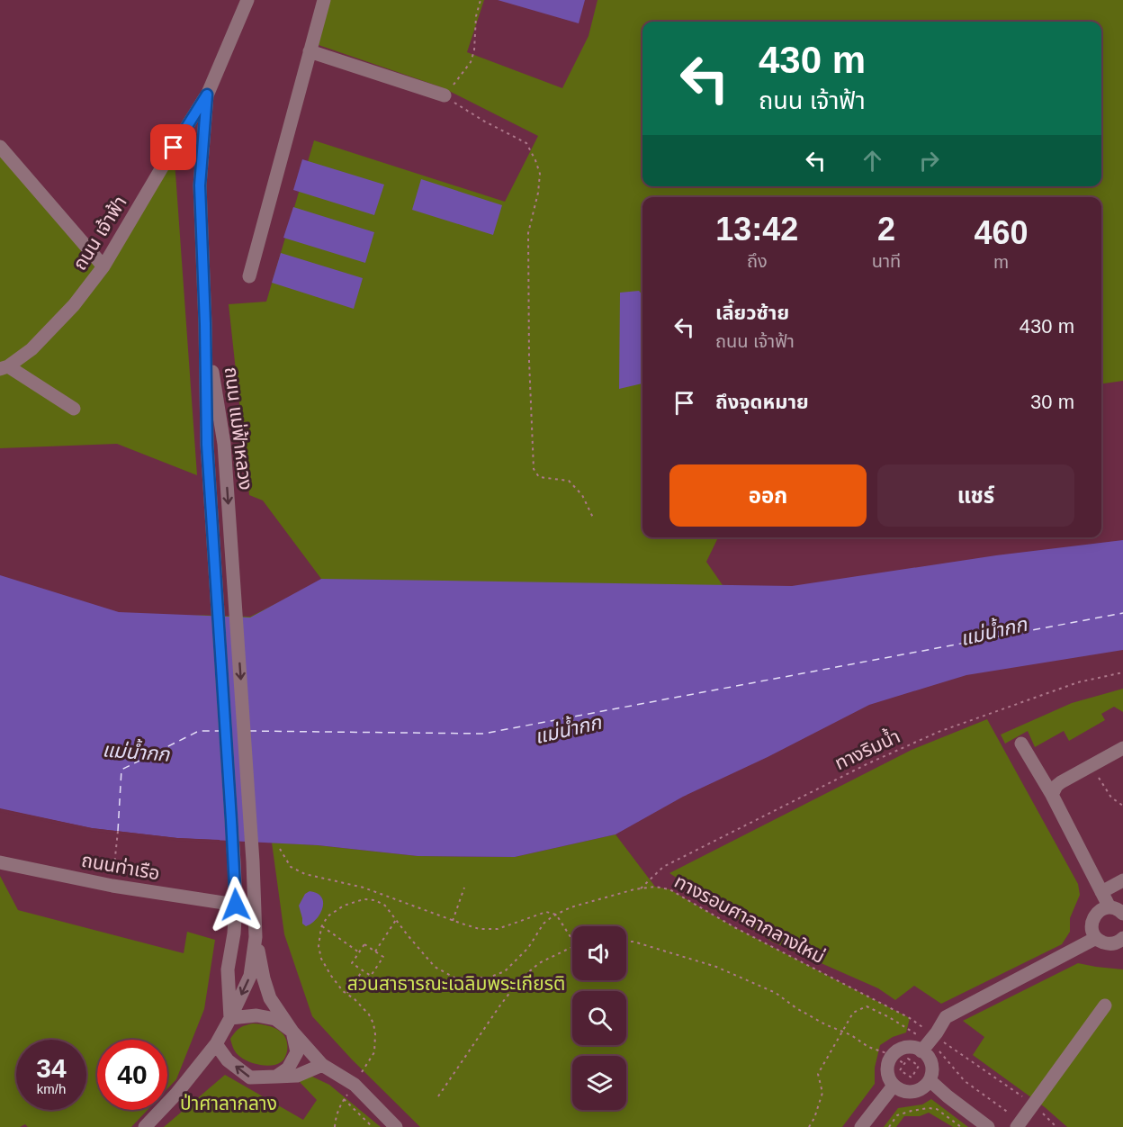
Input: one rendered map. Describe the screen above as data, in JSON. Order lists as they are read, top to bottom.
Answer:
{
  "streets": {
    "street": ["ถนน เจ้าฟ้า", "ถนน แม่ฟ้าหลวง", "ถนนท่าเรือ"],
    "path": ["ทางริมน้ำ", "ทางรอบศาลากลางใหม่"]
  },
  "crossings": [
    ["ถนน เจ้าฟ้า", "ถนน แม่ฟ้าหลวง"],
    ["ถนน แม่ฟ้าหลวง", "ถนนท่าเรือ"],
    ["ทางริมน้ำ", "ทางรอบศาลากลางใหม่"]
  ],
  "water": ["แม่น้ำกก"],
  "parks": ["สวนสาธารณะเฉลิมพระเกียรติ", "ป่าศาลากลาง"],
  "page": {
    "turn": ["430 m", "ถนน เจ้าฟ้า"],
    "eta": [
      "13:42",
      "ถึง",
      "2",
      "นาที",
      "460",
      "m"
    ],
    "list": [
      {
        "name": "เลี้ยวซ้าย",
        "note": "ถนน เจ้าฟ้า",
        "value": "430 m"
      },
      {
        "name": "ถึงจุดหมาย",
        "value": "30 m"
      }
    ],
    "buttons": ["ออก", "แชร์"],
    "speed": "34 km/h",
    "limit": "40"
  }
}
